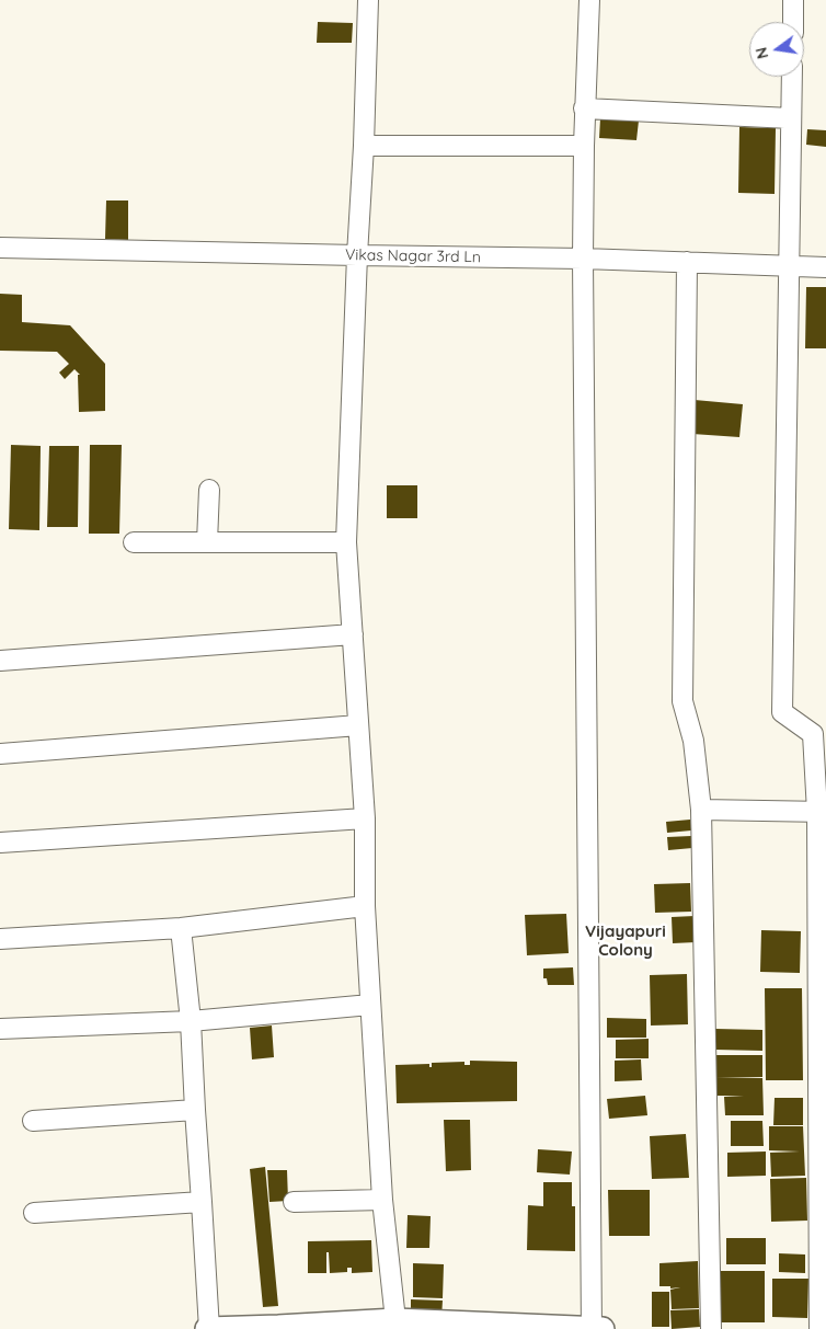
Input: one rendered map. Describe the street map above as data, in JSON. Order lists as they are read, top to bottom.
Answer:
{
  "streets": {
    "street": ["Vikas Nagar 3rd Ln"]
  },
  "districts": ["Vijayapuri Colony"],
  "north": "left"
}
